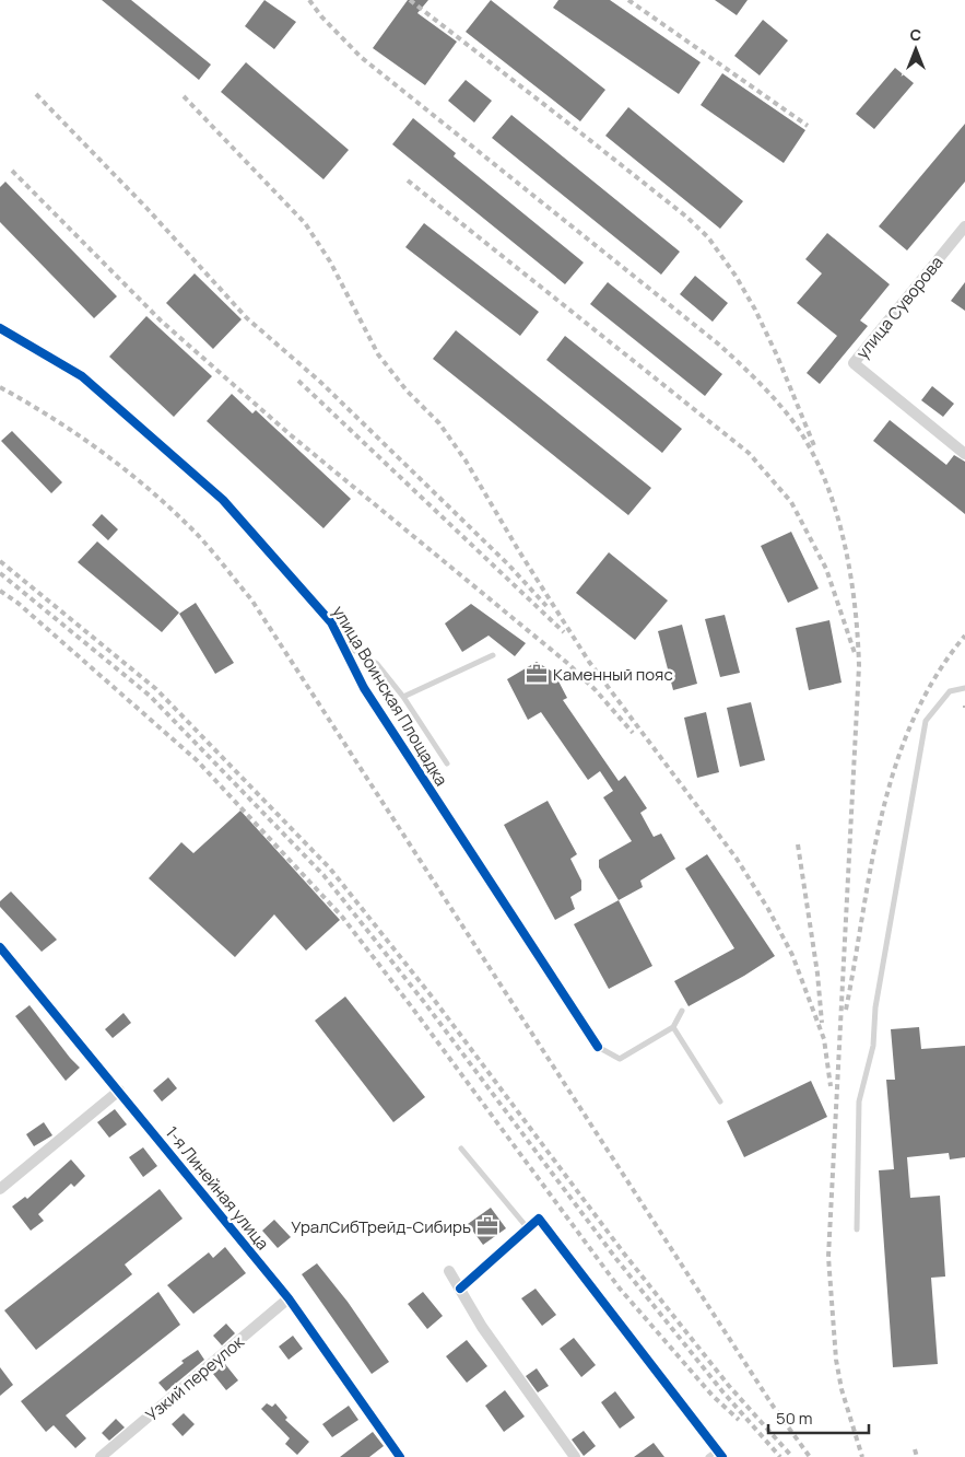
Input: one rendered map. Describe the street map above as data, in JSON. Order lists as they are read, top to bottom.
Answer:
{
  "streets": {
    "street": [
      "улица Суворова",
      "улица Воинская Площадка",
      "1-я Линейная улица",
      "Узкий переулок"
    ]
  },
  "crossings": [
    ["1-я Линейная улица", "Узкий переулок"]
  ],
  "places": {
    "office": ["Каменный пояс", "УралСибТрейд-Сибирь"]
  },
  "scale_bar": "50 m",
  "north": "top"
}
